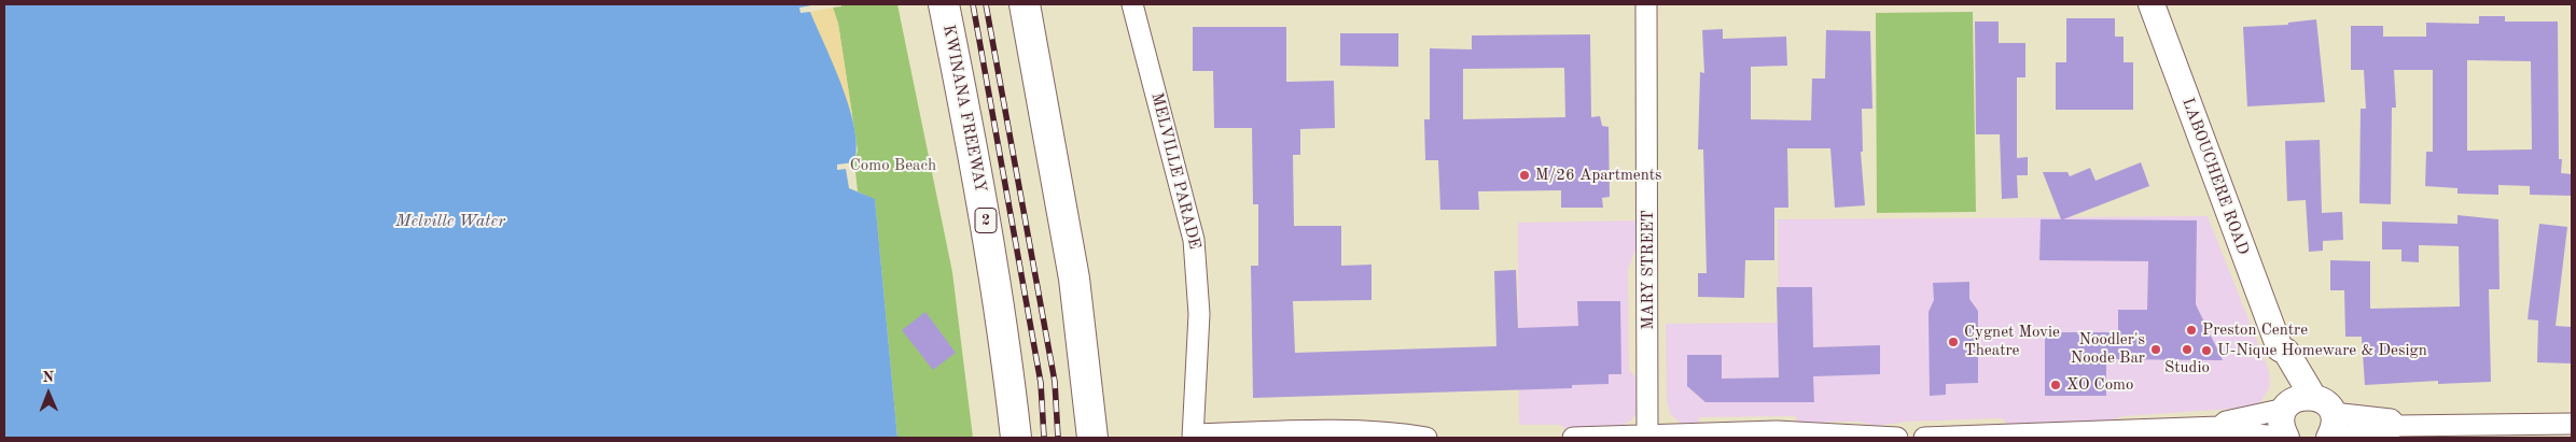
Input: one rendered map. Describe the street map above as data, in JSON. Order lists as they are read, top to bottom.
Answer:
{
  "streets": {
    "highway": ["KWINANA FREEWAY", "2"],
    "main road": ["LABOUCHERE ROAD"],
    "street": ["MELVILLE PARADE", "MARY STREET"]
  },
  "water": ["Melville Water"],
  "parks": ["Como Beach"],
  "places": [
    "M/26 Apartments",
    "Preston Centre",
    "Cygnet Movie Theatre",
    "Noodler's Noode Bar",
    "Studio",
    "U-Nique Homeware & Design",
    "XO Como"
  ],
  "north": "top"
}
